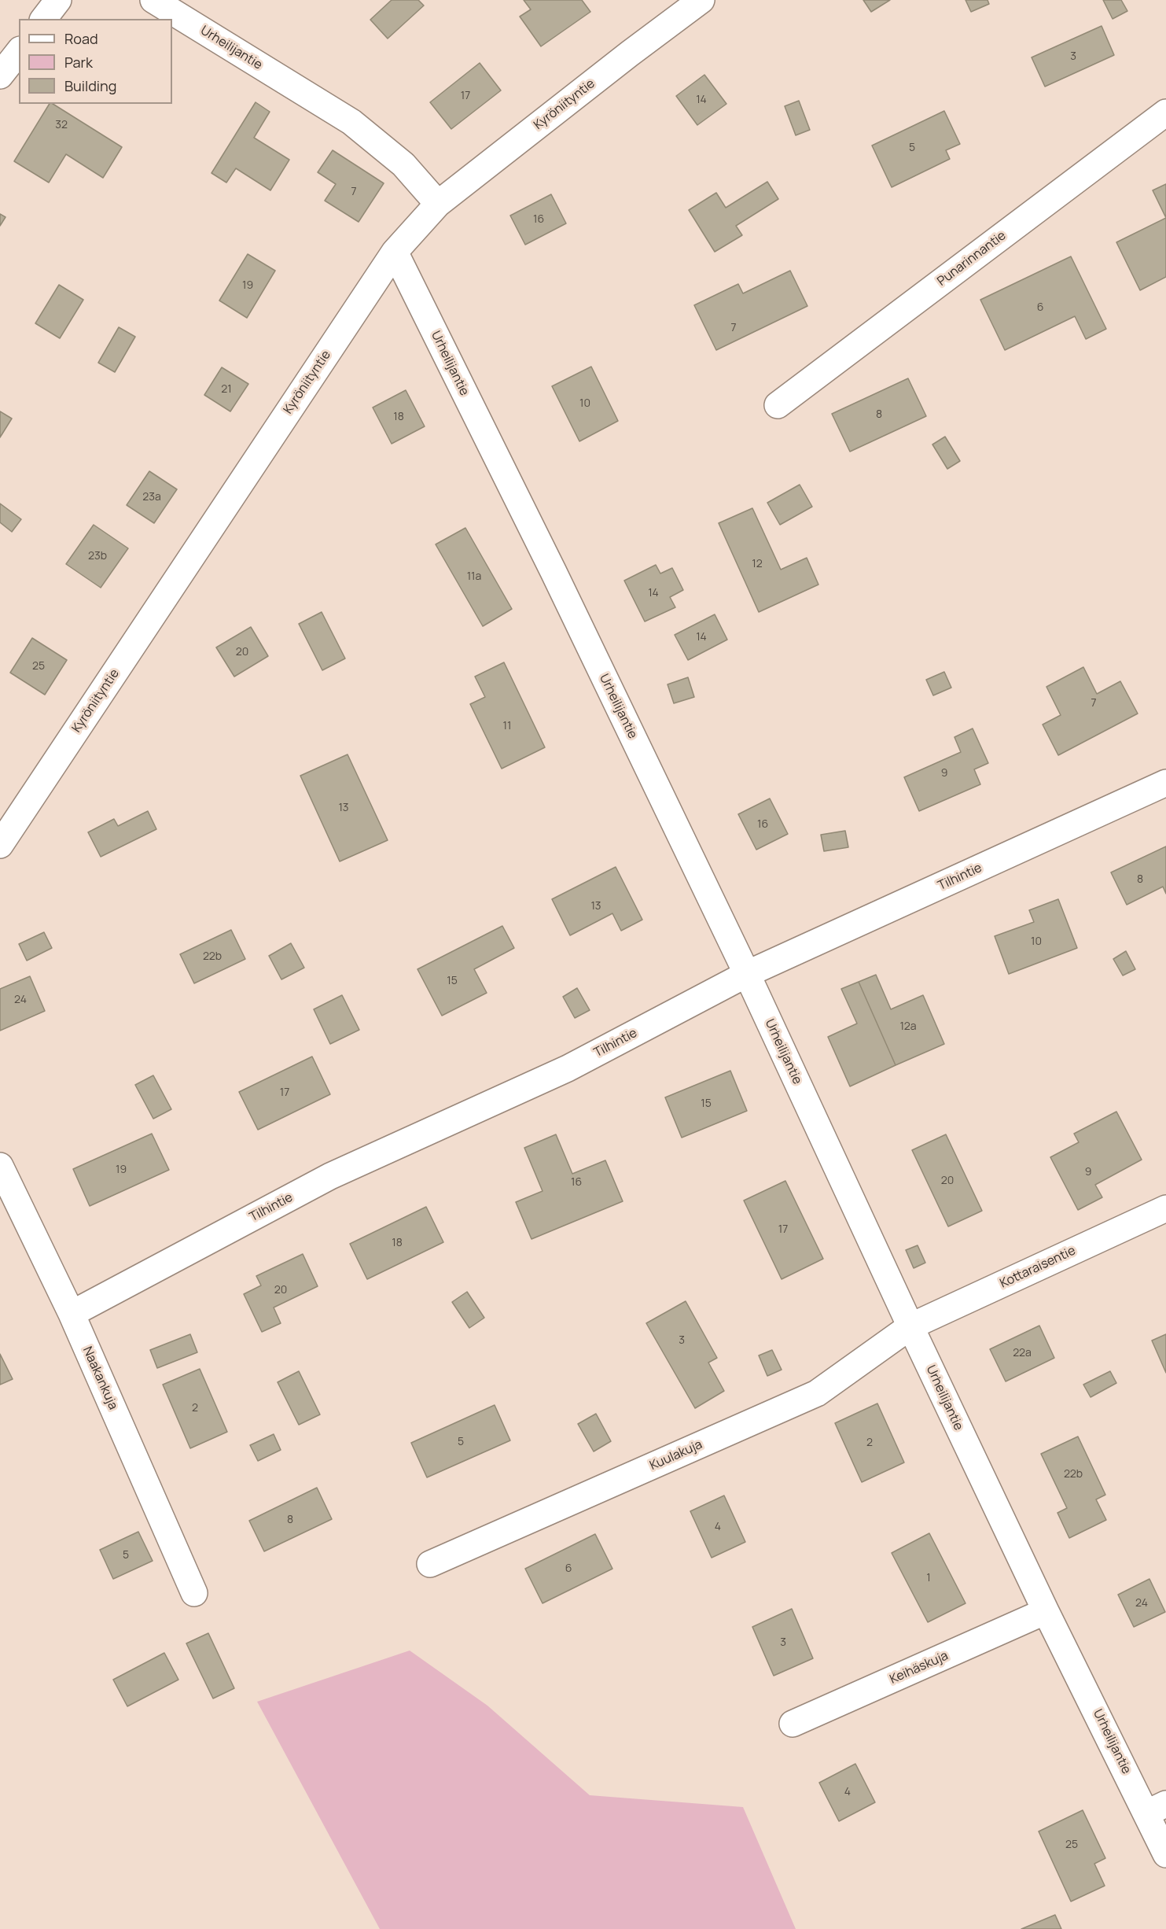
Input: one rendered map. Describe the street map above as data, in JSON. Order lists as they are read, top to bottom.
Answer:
{
  "streets": {
    "street": [
      "Urheilijantie",
      "Kyröniityntie",
      "Punarinnantie",
      "Tilhintie",
      "Kottaraisentie",
      "Naakankuja",
      "Kuulakuja",
      "Keihäskuja"
    ]
  },
  "crossings": [
    ["Urheilijantie", "Kyröniityntie"],
    ["Urheilijantie", "Tilhintie"],
    ["Urheilijantie", "Kottaraisentie"],
    ["Urheilijantie", "Kuulakuja"],
    ["Urheilijantie", "Keihäskuja"],
    ["Tilhintie", "Naakankuja"],
    ["Kottaraisentie", "Kuulakuja"]
  ],
  "house_numbers": [
    "3",
    "17",
    "14",
    "32",
    "5",
    "7",
    "16",
    "19",
    "6",
    "7",
    "21",
    "10",
    "8",
    "18",
    "23a",
    "23b",
    "12",
    "11a",
    "14",
    "14",
    "20",
    "25",
    "7",
    "11",
    "9",
    "13",
    "16",
    "8",
    "13",
    "10",
    "22b",
    "15",
    "24",
    "12a",
    "17",
    "15",
    "19",
    "9",
    "20",
    "16",
    "17",
    "18",
    "20",
    "3",
    "22a",
    "2",
    "5",
    "2",
    "22b",
    "8",
    "4",
    "5",
    "6",
    "1",
    "24",
    "3",
    "4",
    "25"
  ],
  "legend": ["Road", "Park", "Building"]
}
